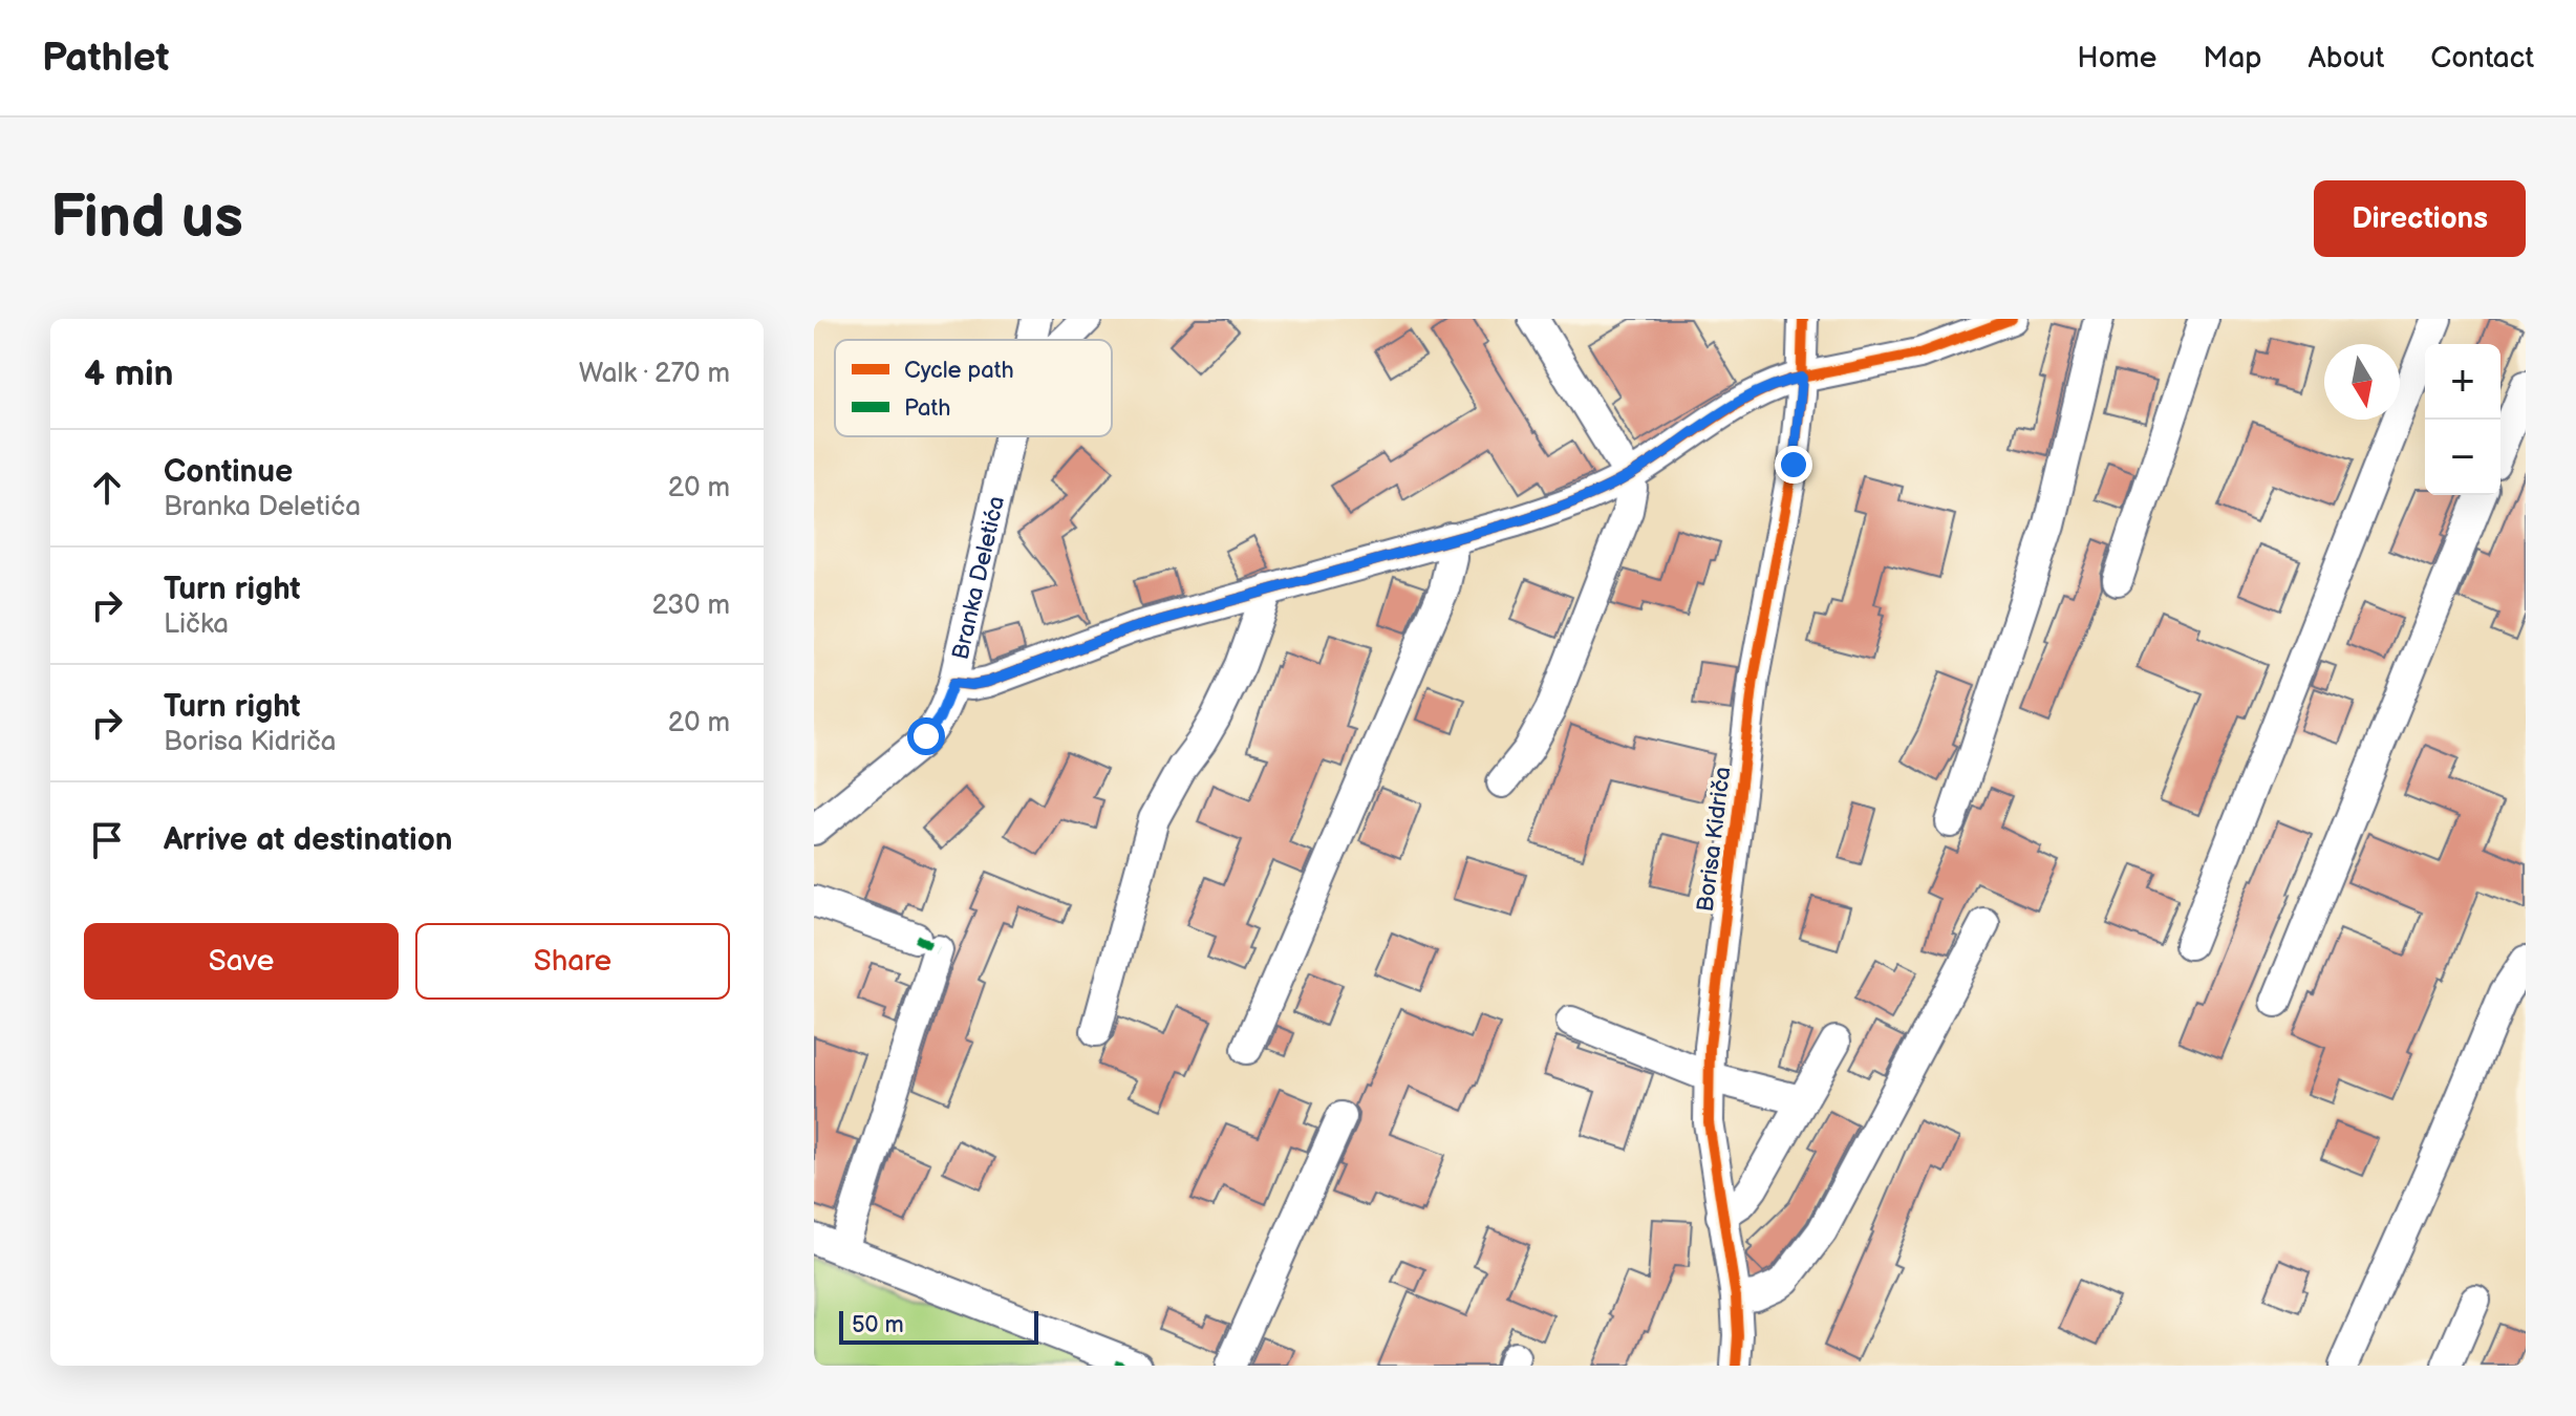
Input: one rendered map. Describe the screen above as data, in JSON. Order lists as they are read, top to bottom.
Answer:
{
  "streets": {
    "street": ["Branka Deletića", "Borisa Kidriča"]
  },
  "legend": ["Cycle path", "Path"],
  "scale_bar": "50 m",
  "north": "bottom",
  "page": {
    "header": "Pathlet",
    "nav": [
      "Home",
      "Map",
      "About",
      "Contact"
    ],
    "buttons": [
      "Directions",
      ["Save", "Share"]
    ],
    "title": "Find us",
    "heading": ["4 min", "Walk · 270 m"],
    "map_buttons": ["+", "−"],
    "list": [
      ["Continue", "Branka Deletića", "20 m"],
      ["Turn right", "Lička", "230 m"],
      ["Turn right", "Borisa Kidriča", "20 m"],
      "Arrive at destination"
    ],
    "scale": "50 m"
  }
}
